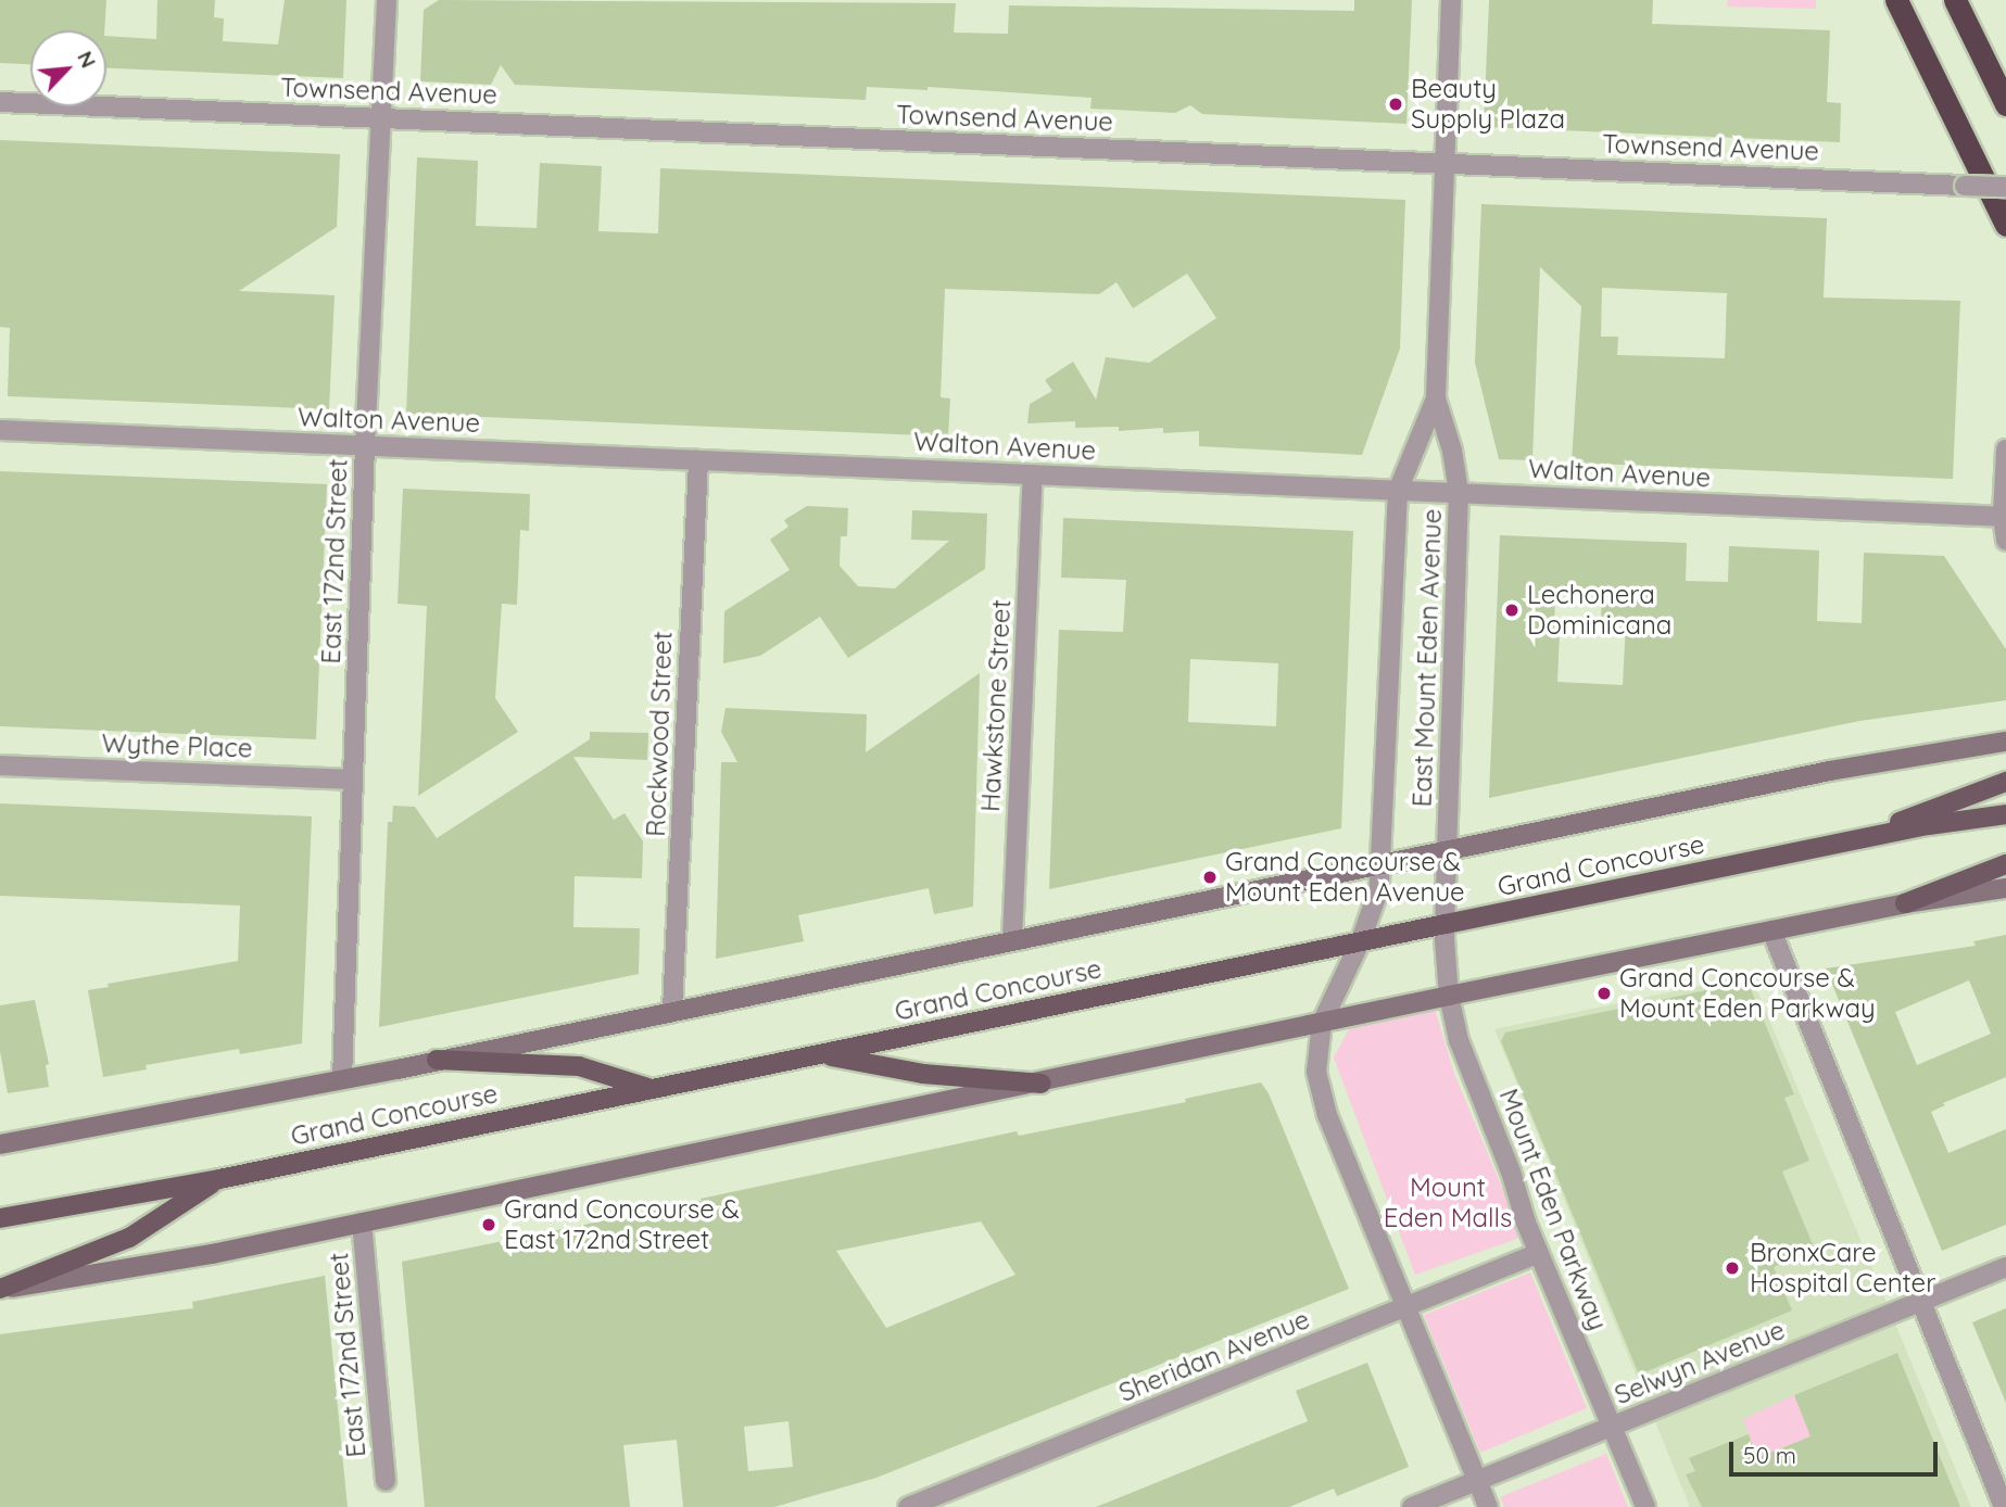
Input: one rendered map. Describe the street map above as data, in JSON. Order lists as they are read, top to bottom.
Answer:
{
  "streets": {
    "main road": ["Grand Concourse"],
    "street": [
      "Townsend Avenue",
      "Walton Avenue",
      "East 172nd Street",
      "East Mount Eden Avenue",
      "Hawkstone Street",
      "Rockwood Street",
      "Wythe Place",
      "Mount Eden Parkway",
      "Sheridan Avenue",
      "Selwyn Avenue"
    ]
  },
  "crossings": [
    ["Townsend Avenue", "East 172nd Street"],
    ["Townsend Avenue", "East Mount Eden Avenue"],
    ["Walton Avenue", "East 172nd Street"],
    ["Walton Avenue", "East Mount Eden Avenue"],
    ["Walton Avenue", "Hawkstone Street"],
    ["Walton Avenue", "Rockwood Street"],
    ["East 172nd Street", "Wythe Place"],
    ["East 172nd Street", "Grand Concourse"],
    ["East Mount Eden Avenue", "Grand Concourse"],
    ["East Mount Eden Avenue", "Mount Eden Parkway"],
    ["Hawkstone Street", "Grand Concourse"],
    ["Rockwood Street", "Grand Concourse"],
    ["Grand Concourse", "Mount Eden Parkway"],
    ["Mount Eden Parkway", "Sheridan Avenue"],
    ["Mount Eden Parkway", "Selwyn Avenue"]
  ],
  "parks": ["Mount Eden Malls"],
  "places": [
    "Beauty Supply Plaza",
    "Lechonera Dominicana",
    "Grand Concourse & Mount Eden Avenue",
    "Grand Concourse & Mount Eden Parkway",
    "Grand Concourse & East 172nd Street",
    "BronxCare Hospital Center"
  ],
  "scale_bar": "50 m",
  "north": "top right"
}
